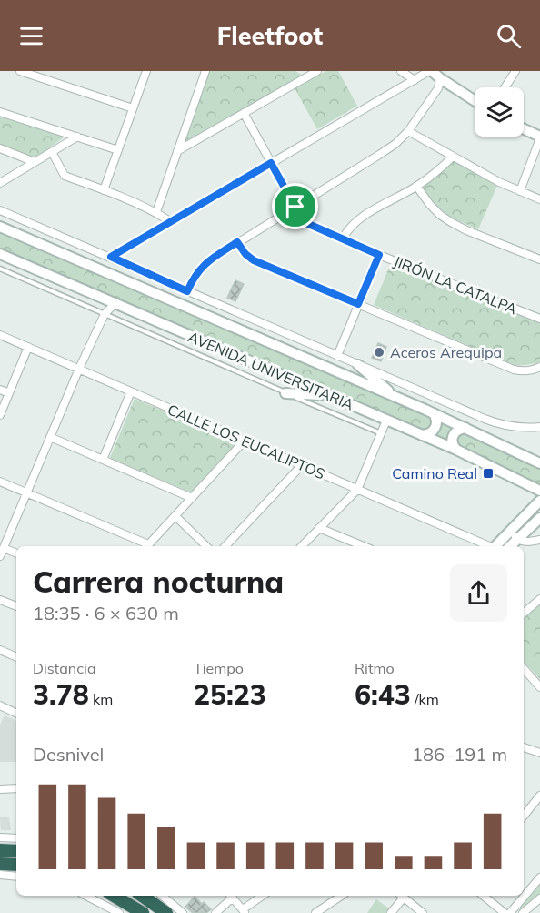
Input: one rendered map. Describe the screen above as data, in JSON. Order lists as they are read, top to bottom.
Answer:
{
  "streets": {
    "main road": ["AVENIDA UNIVERSITARIA"],
    "street": ["JIRÓN LA CATALPA", "CALLE LOS EUCALIPTOS"]
  },
  "places": {
    "other": ["Aceros Arequipa"],
    "transit": ["Camino Real"]
  },
  "page": {
    "header": "Fleetfoot",
    "heading": ["Carrera nocturna", "18:35 · 6 × 630 m"],
    "stats": [
      ["Distancia", "3.78 km"],
      ["Tiempo", "25:23"],
      ["Ritmo", "6:43 /km"]
    ],
    "chart": ["Desnivel", "186–191 m"]
  }
}
